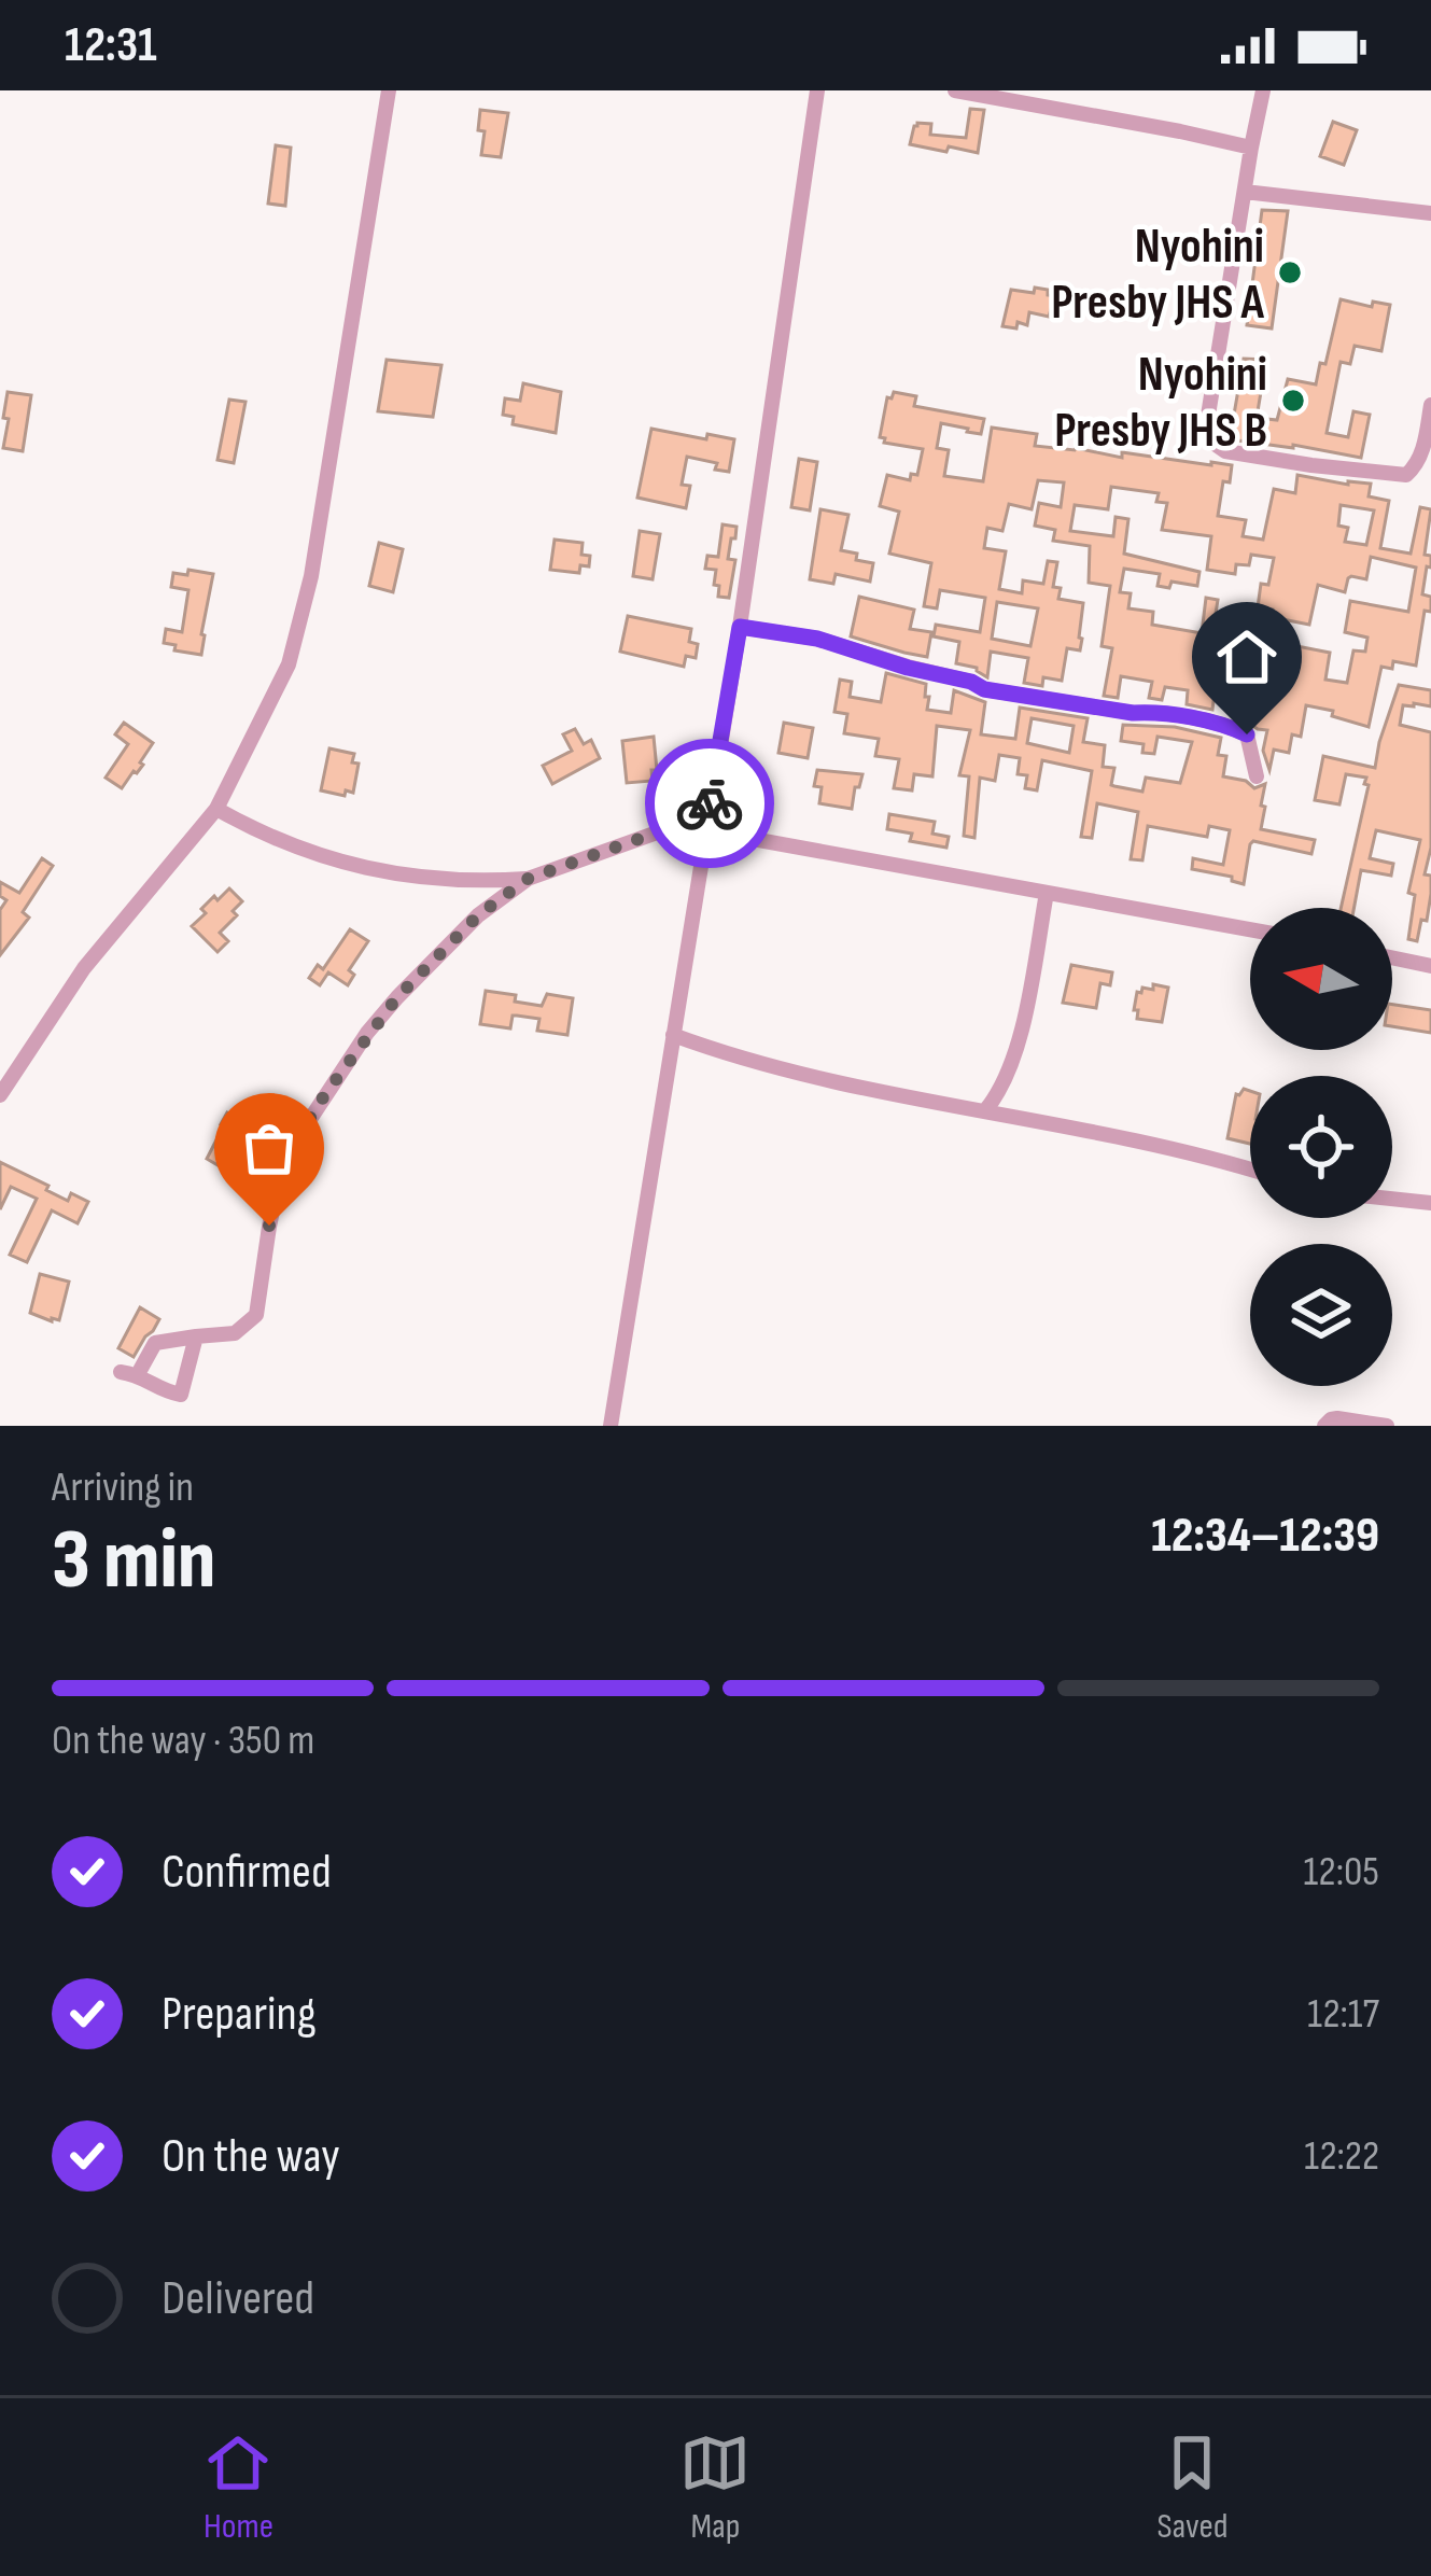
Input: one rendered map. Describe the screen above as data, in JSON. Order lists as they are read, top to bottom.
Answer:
{
  "places": ["Nyohini Presby JHS A", "Nyohini Presby JHS B"],
  "north": "left",
  "page": {
    "status": "12:31",
    "heading": ["3 min", "Arriving in", "12:34–12:39"],
    "bar": "On the way · 350 m",
    "list": [
      ["Confirmed", "12:05"],
      ["Preparing", "12:17"],
      ["On the way", "12:22"],
      "Delivered"
    ],
    "tabs": ["Home", "Map", "Saved"]
  }
}
